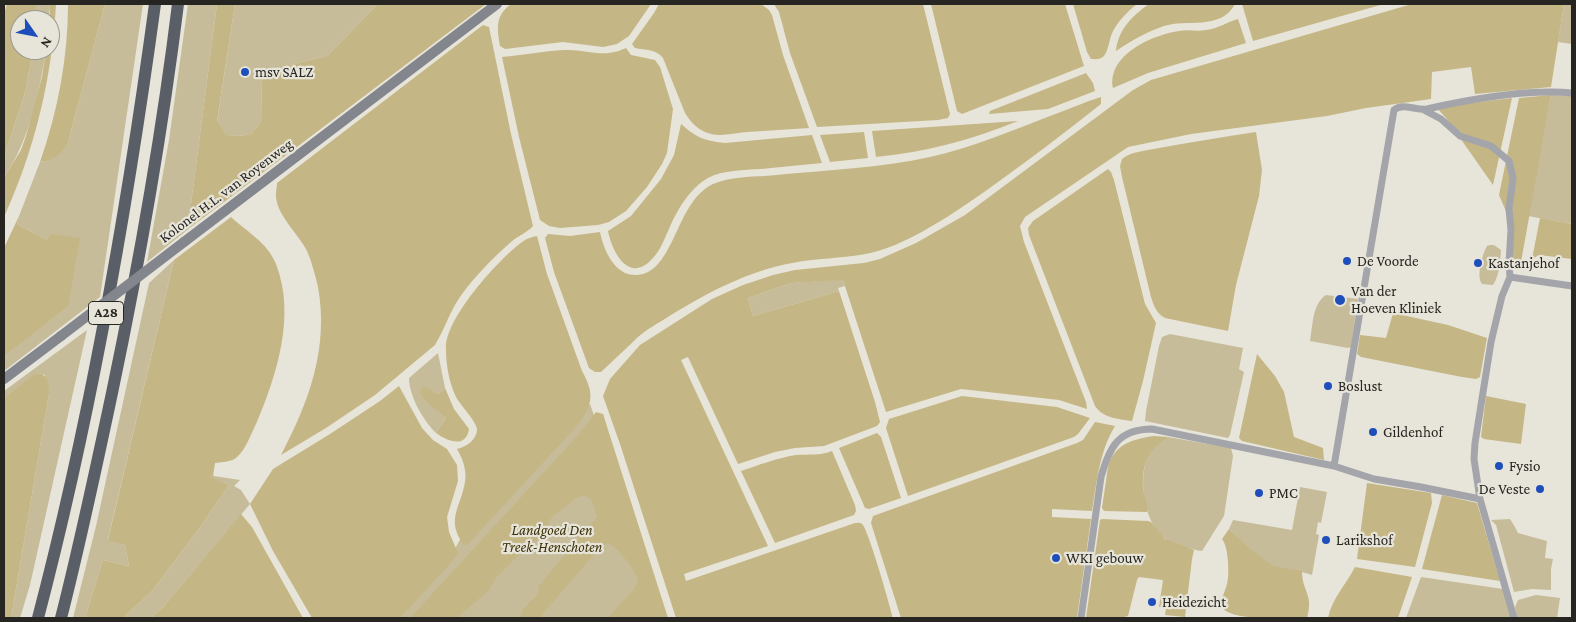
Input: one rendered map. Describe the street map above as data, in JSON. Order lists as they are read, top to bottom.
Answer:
{
  "streets": {
    "highway": ["A28"],
    "street": ["Kolonel H.L. van Royenweg"]
  },
  "parks": ["Landgoed Den Treek-Henschoten"],
  "places": [
    "msv SALZ",
    "De Voorde",
    "Kastanjehof",
    "Van der Hoeven Kliniek",
    "Boslust",
    "Gildenhof",
    "Fysio",
    "De Veste",
    "PMC",
    "Larikshof",
    "WKI gebouw",
    "Heidezicht"
  ],
  "north": "bottom right"
}
